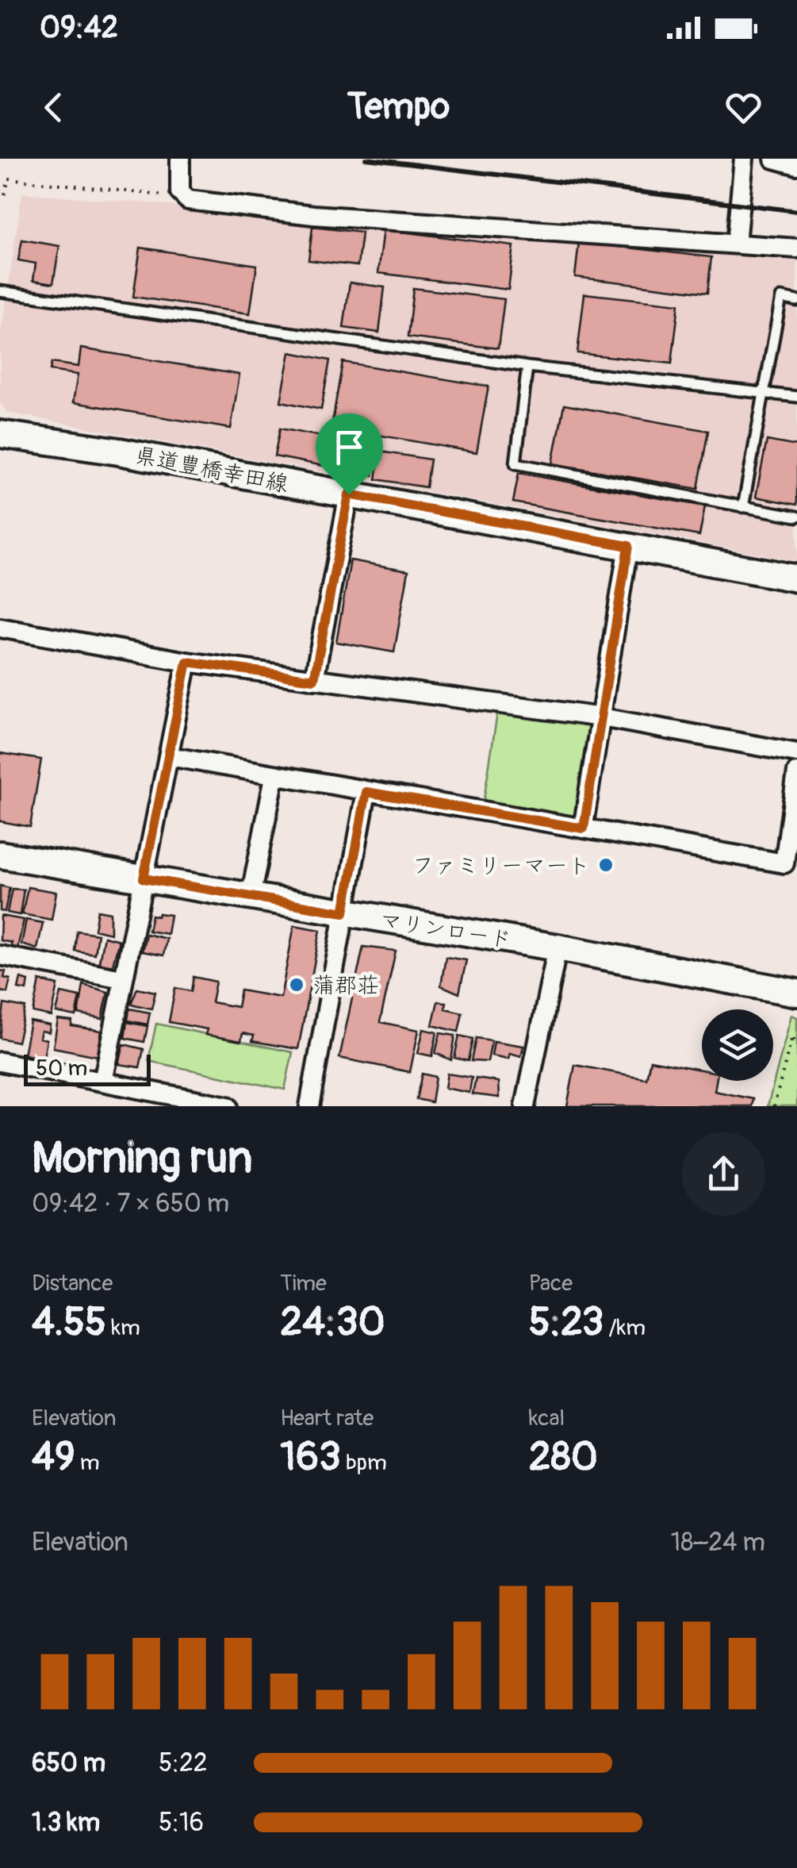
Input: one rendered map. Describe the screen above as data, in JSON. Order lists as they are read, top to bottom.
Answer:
{
  "streets": {
    "street": ["県道豊橋幸田線", "マリンロード"]
  },
  "places": ["ファミリーマート", "蒲郡荘"],
  "scale_bar": "50 m",
  "page": {
    "status": "09:42",
    "header": "Tempo",
    "scale": "50 m",
    "heading": ["Morning run", "09:42 · 7 × 650 m"],
    "stats": [
      ["Distance", "4.55 km"],
      ["Time", "24:30"],
      ["Pace", "5:23 /km"],
      ["Elevation", "49 m"],
      ["Heart rate", "163 bpm"],
      ["kcal", "280"]
    ],
    "chart": ["Elevation", "18–24 m"],
    "list": [
      {
        "name": "650 m",
        "note": "5:22"
      },
      {
        "name": "1.3 km",
        "note": "5:16"
      }
    ]
  }
}
